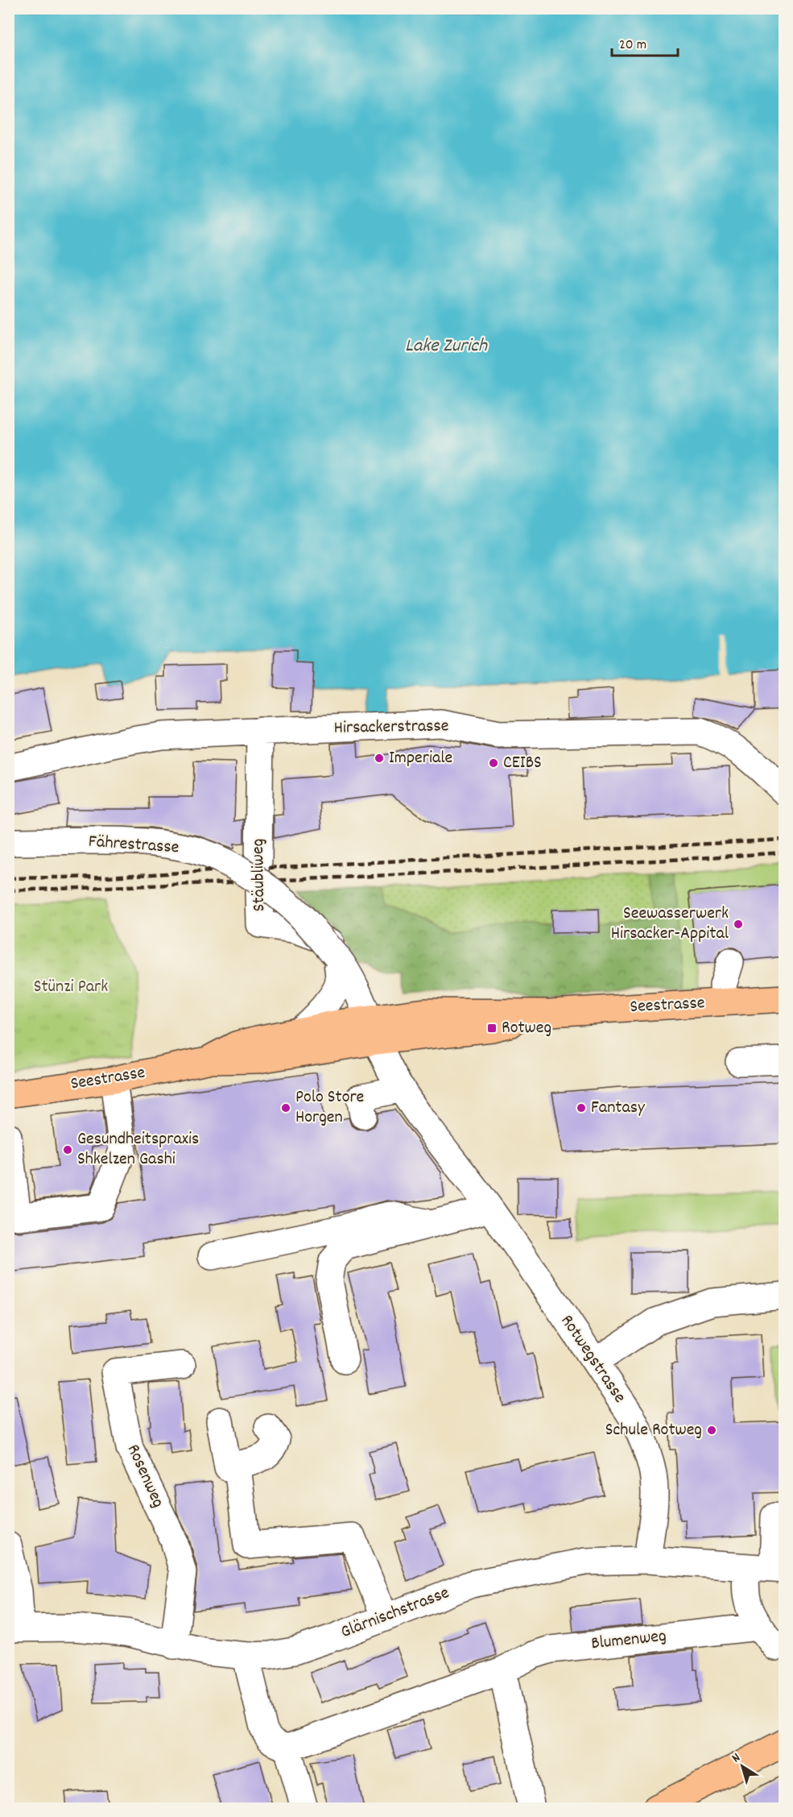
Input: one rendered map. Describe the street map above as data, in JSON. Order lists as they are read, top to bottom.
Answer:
{
  "streets": {
    "main road": ["Seestrasse"],
    "street": [
      "Hirsackerstrasse",
      "Fährestrasse",
      "Stäubliweg",
      "Rotwegstrasse",
      "Rosenweg",
      "Glärnischstrasse",
      "Blumenweg"
    ]
  },
  "crossings": [
    ["Hirsackerstrasse", "Stäubliweg"],
    ["Fährestrasse", "Stäubliweg"],
    ["Fährestrasse", "Seestrasse"],
    ["Fährestrasse", "Rotwegstrasse"],
    ["Seestrasse", "Rotwegstrasse"],
    ["Rotwegstrasse", "Glärnischstrasse"],
    ["Rosenweg", "Glärnischstrasse"]
  ],
  "water": ["Lake Zurich"],
  "parks": ["Stünzi Park"],
  "places": {
    "other": [
      "Imperiale",
      "CEIBS",
      "Seewasserwerk Hirsacker-Appital",
      "Polo Store Horgen",
      "Fantasy",
      "Gesundheitspraxis Shkelzen Gashi",
      "Schule Rotweg"
    ],
    "transit": ["Rotweg"]
  },
  "scale_bar": "20 m",
  "north": "top left"
}
